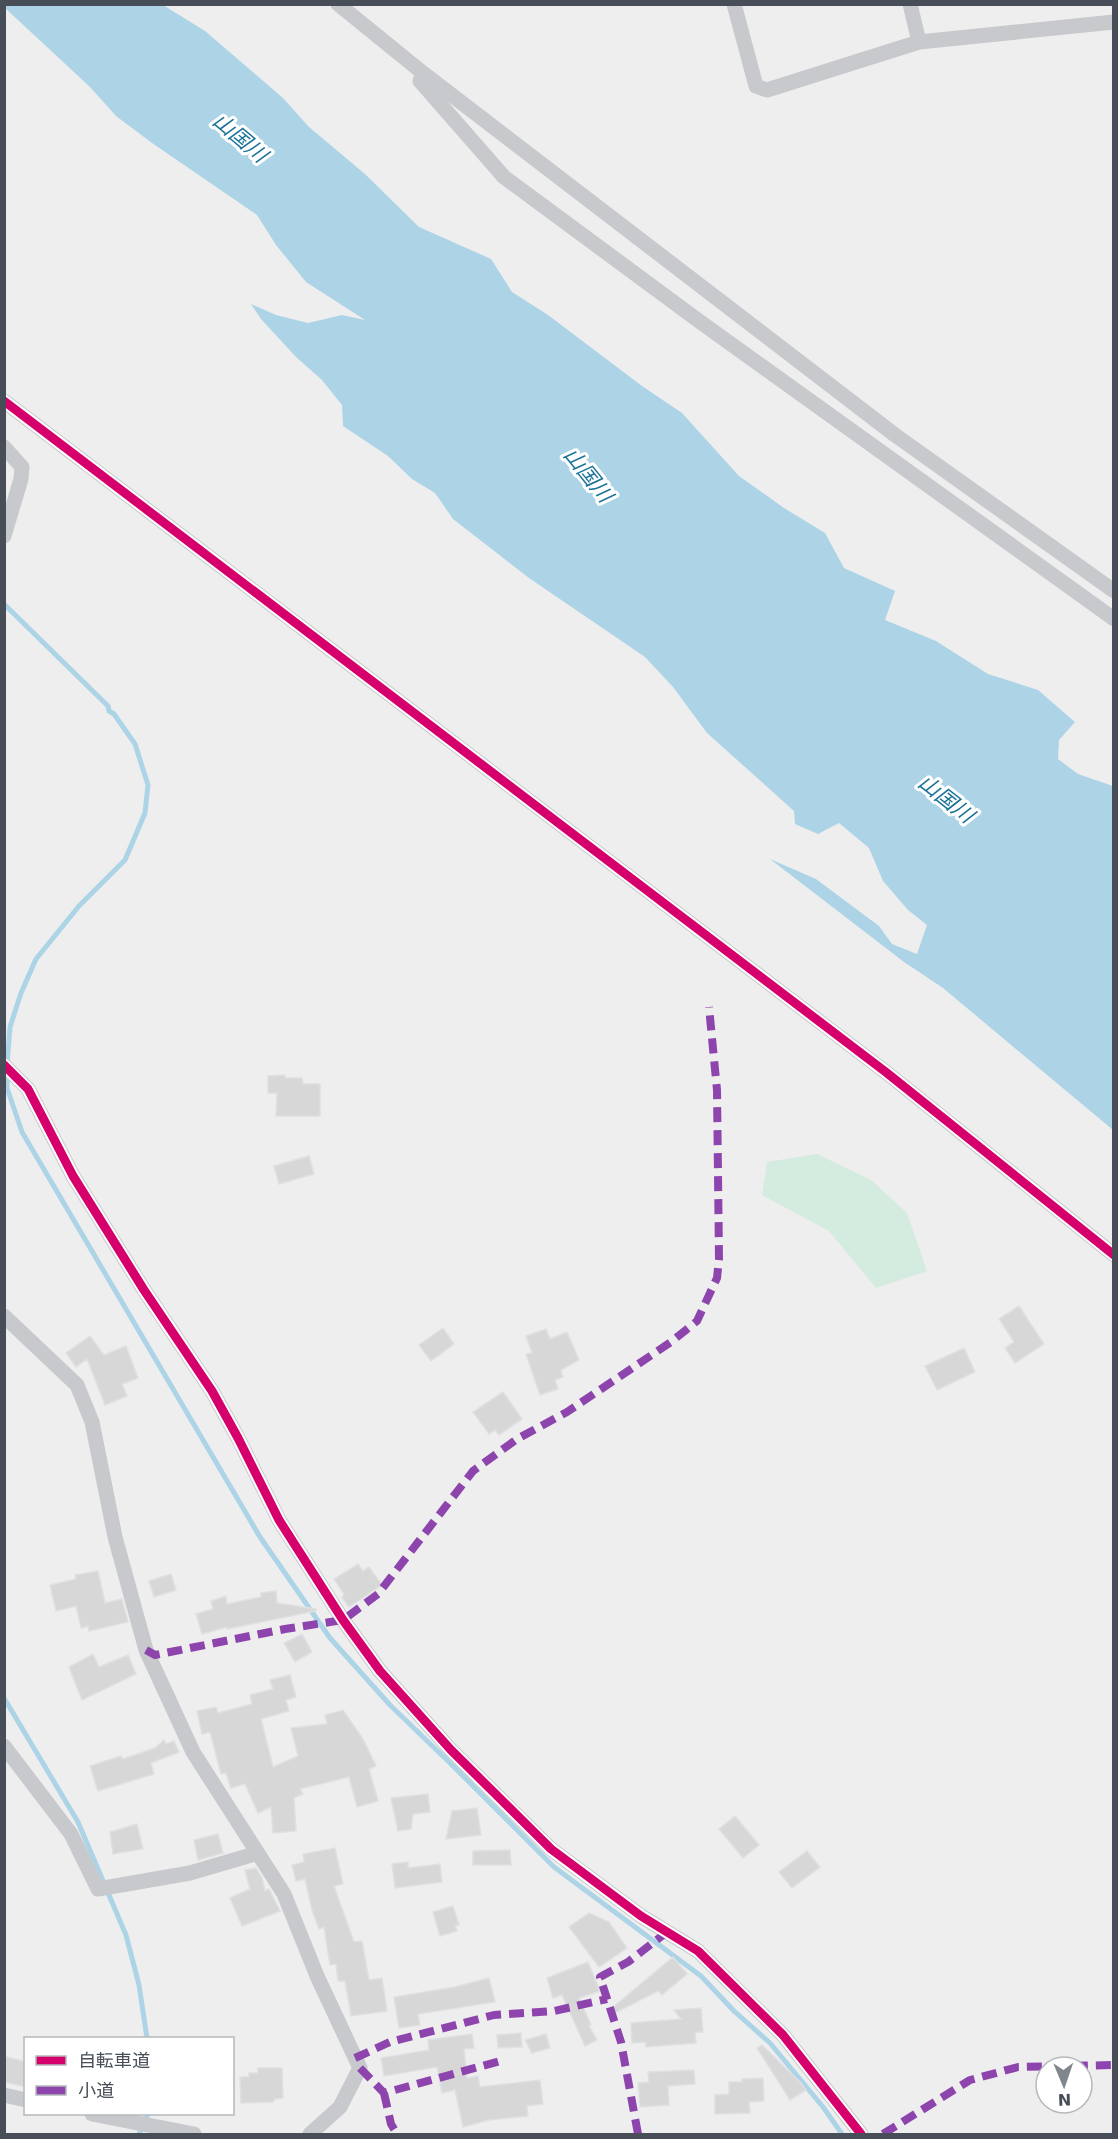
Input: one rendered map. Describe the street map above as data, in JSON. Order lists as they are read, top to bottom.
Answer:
{
  "water": ["山国川"],
  "legend": ["自転車道", "小道"],
  "north": "bottom"
}
